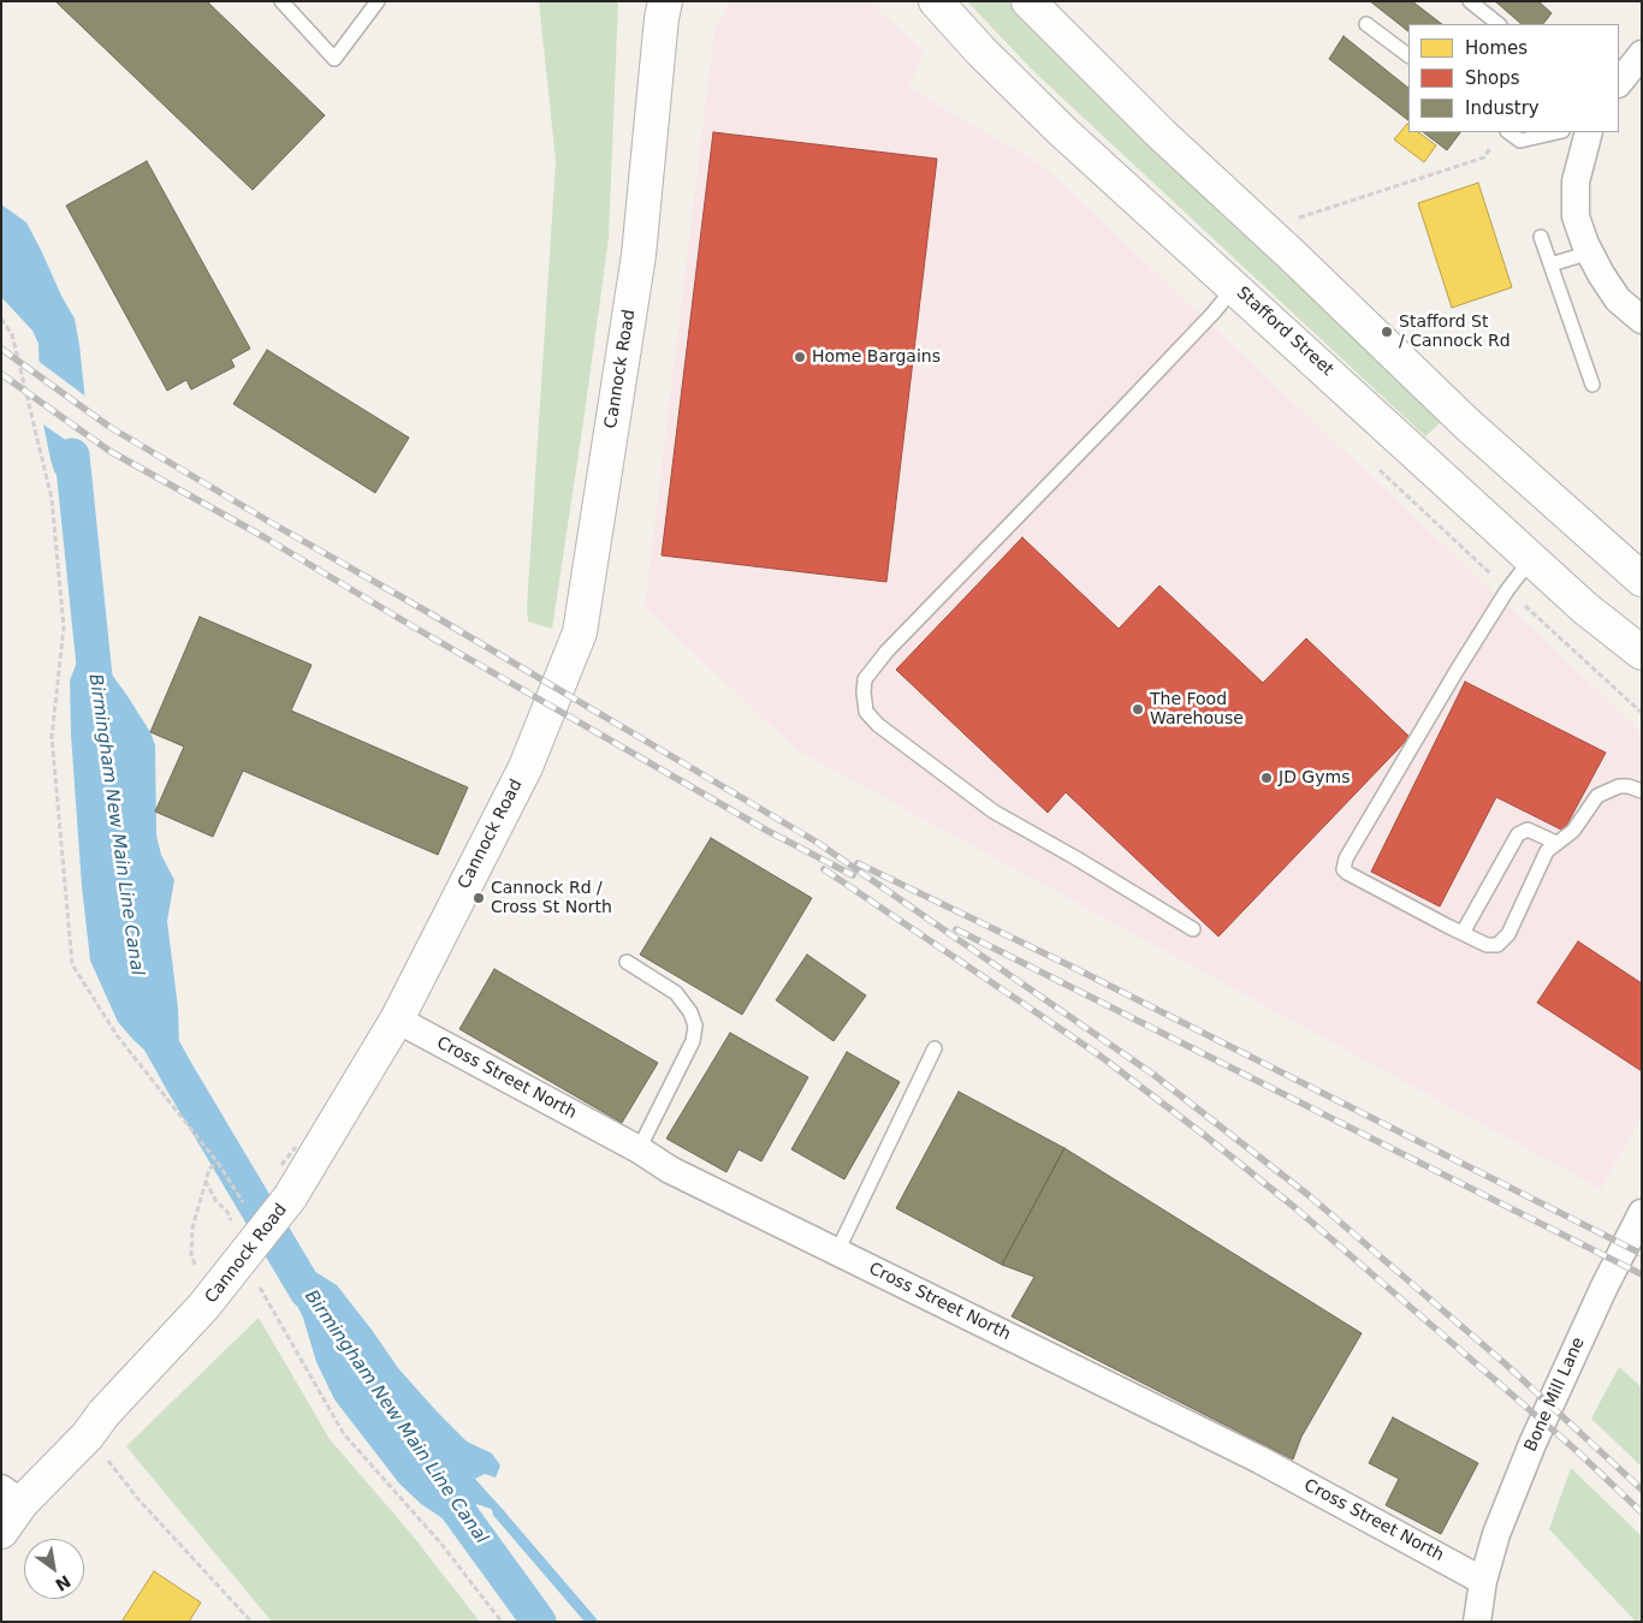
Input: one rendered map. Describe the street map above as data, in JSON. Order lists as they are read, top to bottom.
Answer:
{
  "streets": {
    "highway": ["Stafford Street", "Cannock Road"],
    "street": ["Cross Street North", "Bone Mill Lane"]
  },
  "crossings": [
    ["Cannock Road", "Cross Street North"],
    ["Cross Street North", "Bone Mill Lane"]
  ],
  "water": ["Birmingham New Main Line Canal"],
  "places": [
    "Stafford St / Cannock Rd",
    "Home Bargains",
    "The Food Warehouse",
    "JD Gyms",
    "Cannock Rd / Cross St North"
  ],
  "legend": ["Homes", "Shops", "Industry"],
  "north": "bottom right"
}
